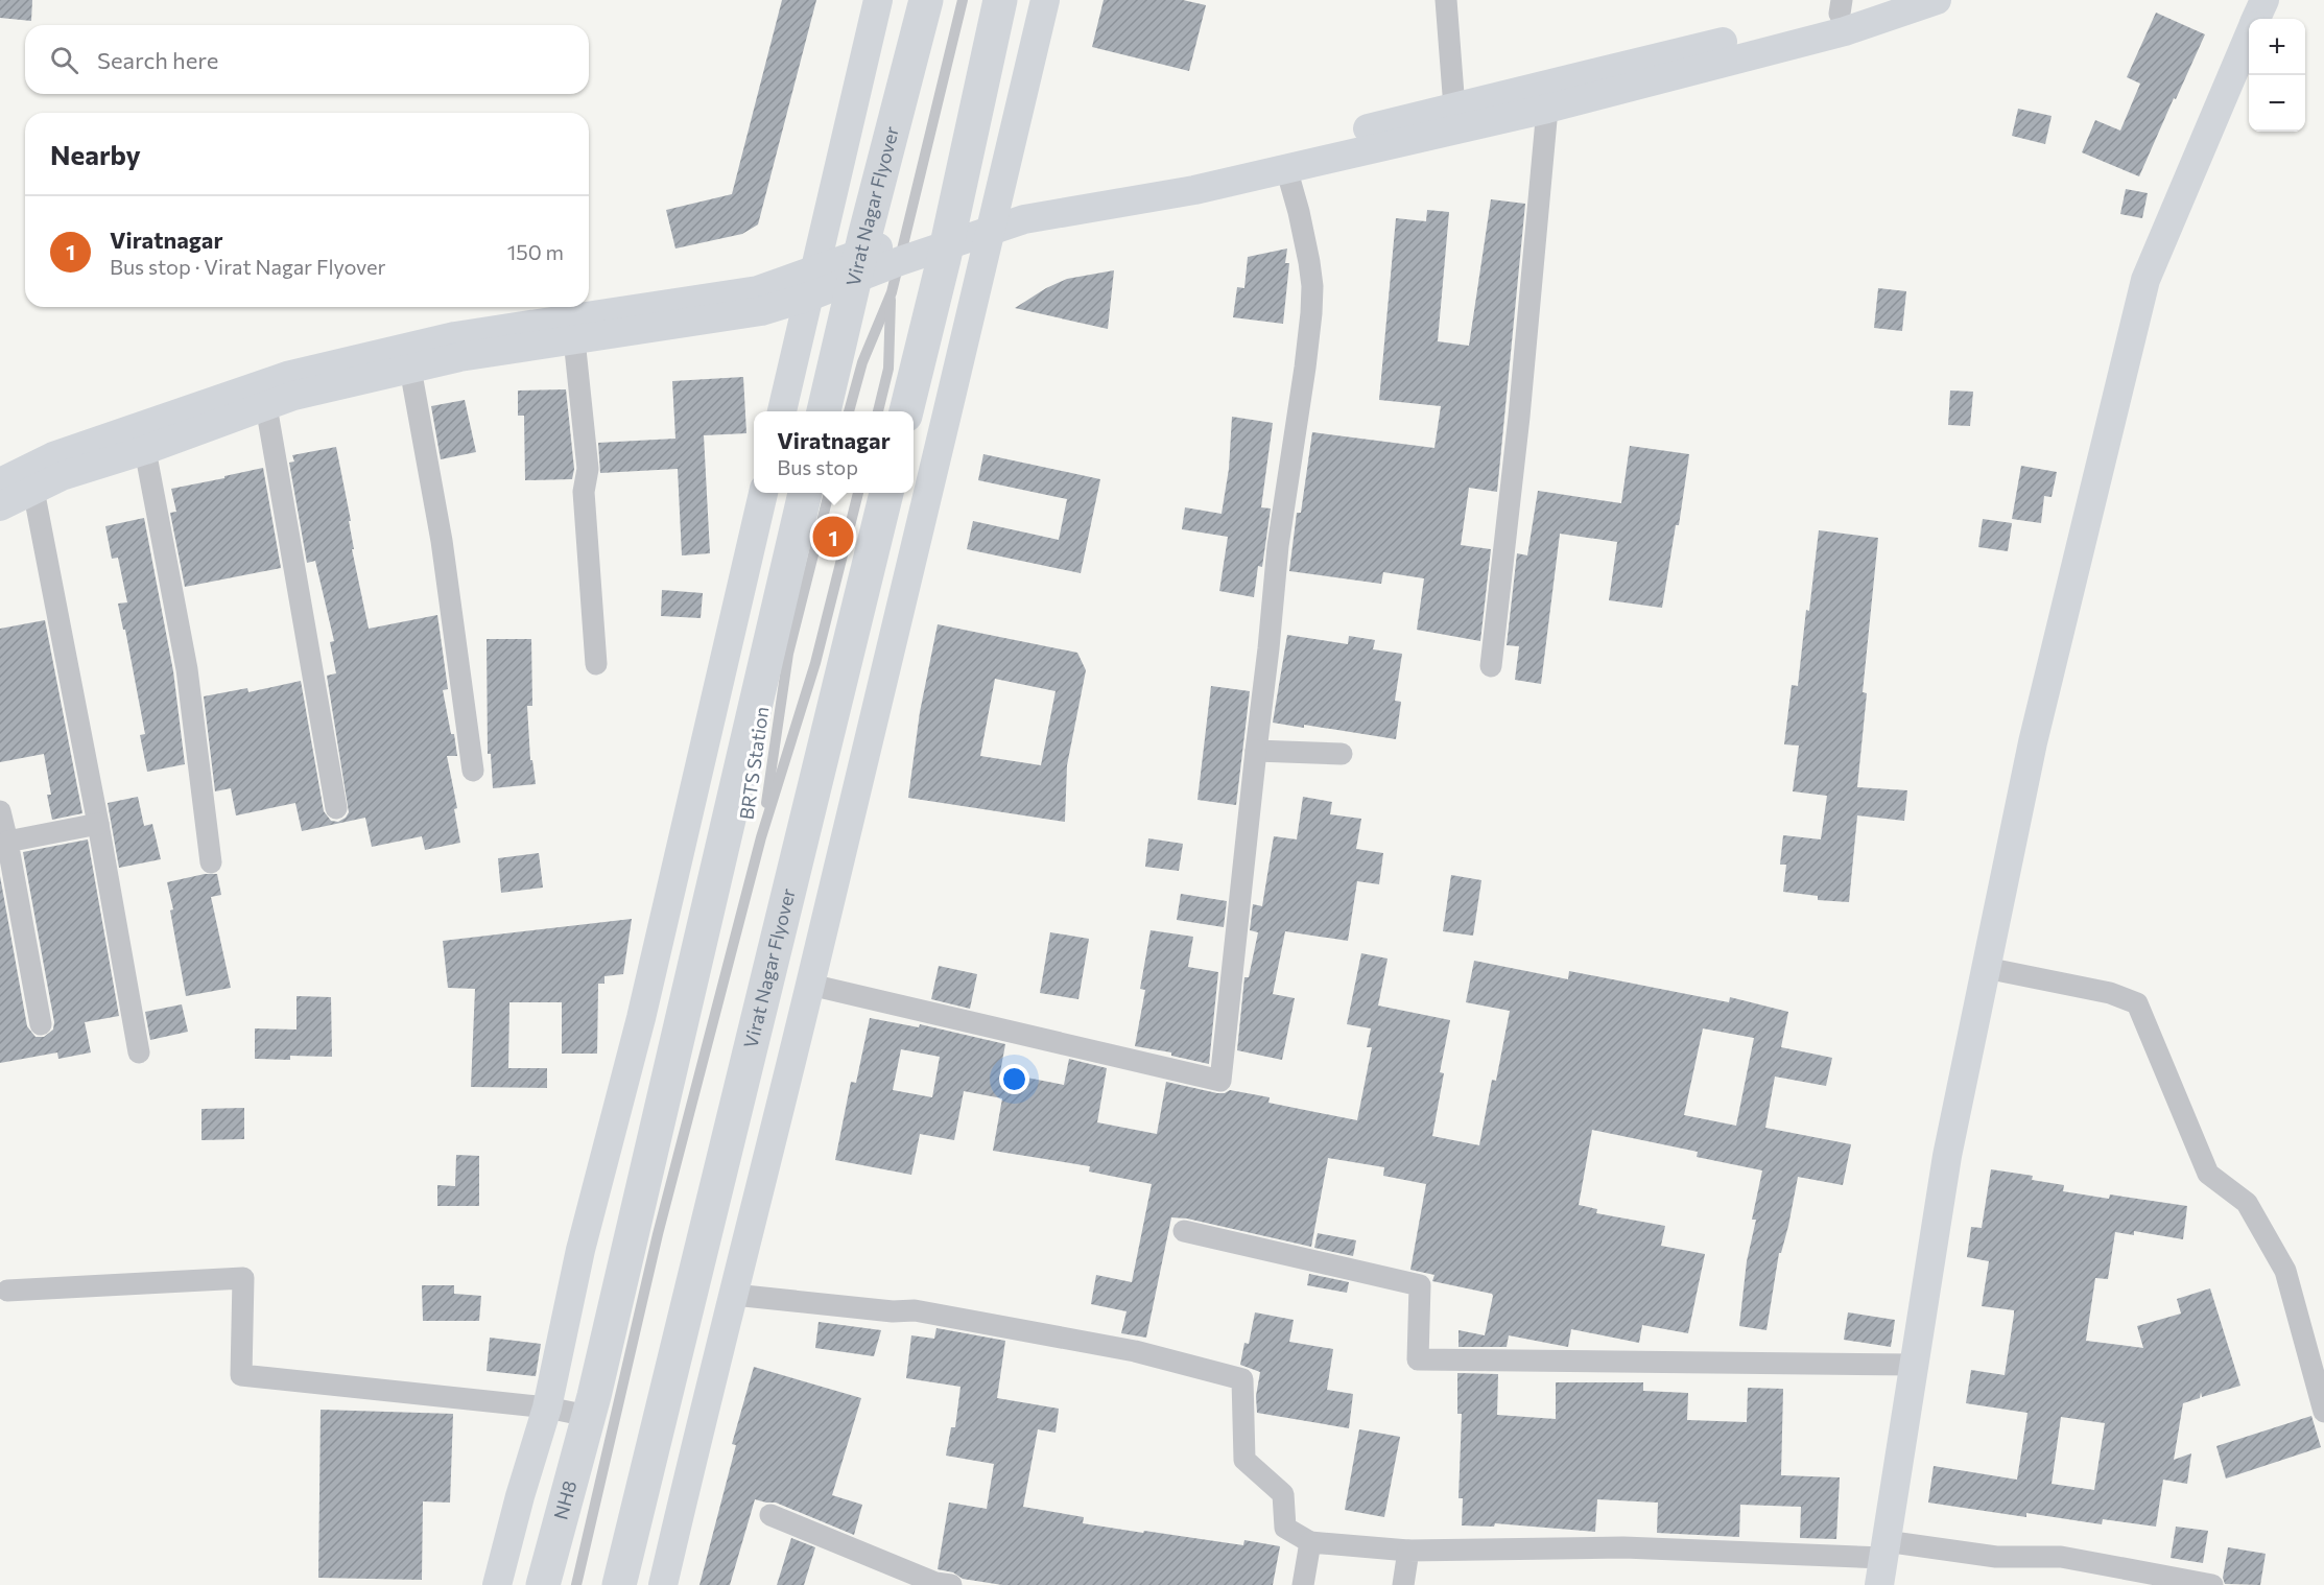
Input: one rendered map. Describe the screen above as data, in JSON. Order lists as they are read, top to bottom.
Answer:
{
  "streets": {
    "main road": ["Virat Nagar Flyover", "NH8"],
    "lane": ["BRTS Station"]
  },
  "page": {
    "map_buttons": ["+", "−"],
    "search": "Search here",
    "heading": "Nearby",
    "list": [
      {
        "mark": "1",
        "name": "Viratnagar",
        "note": "Bus stop · Virat Nagar Flyover",
        "value": "150 m"
      }
    ],
    "popup": ["Viratnagar", "Bus stop"],
    "pins": "1"
  }
}
